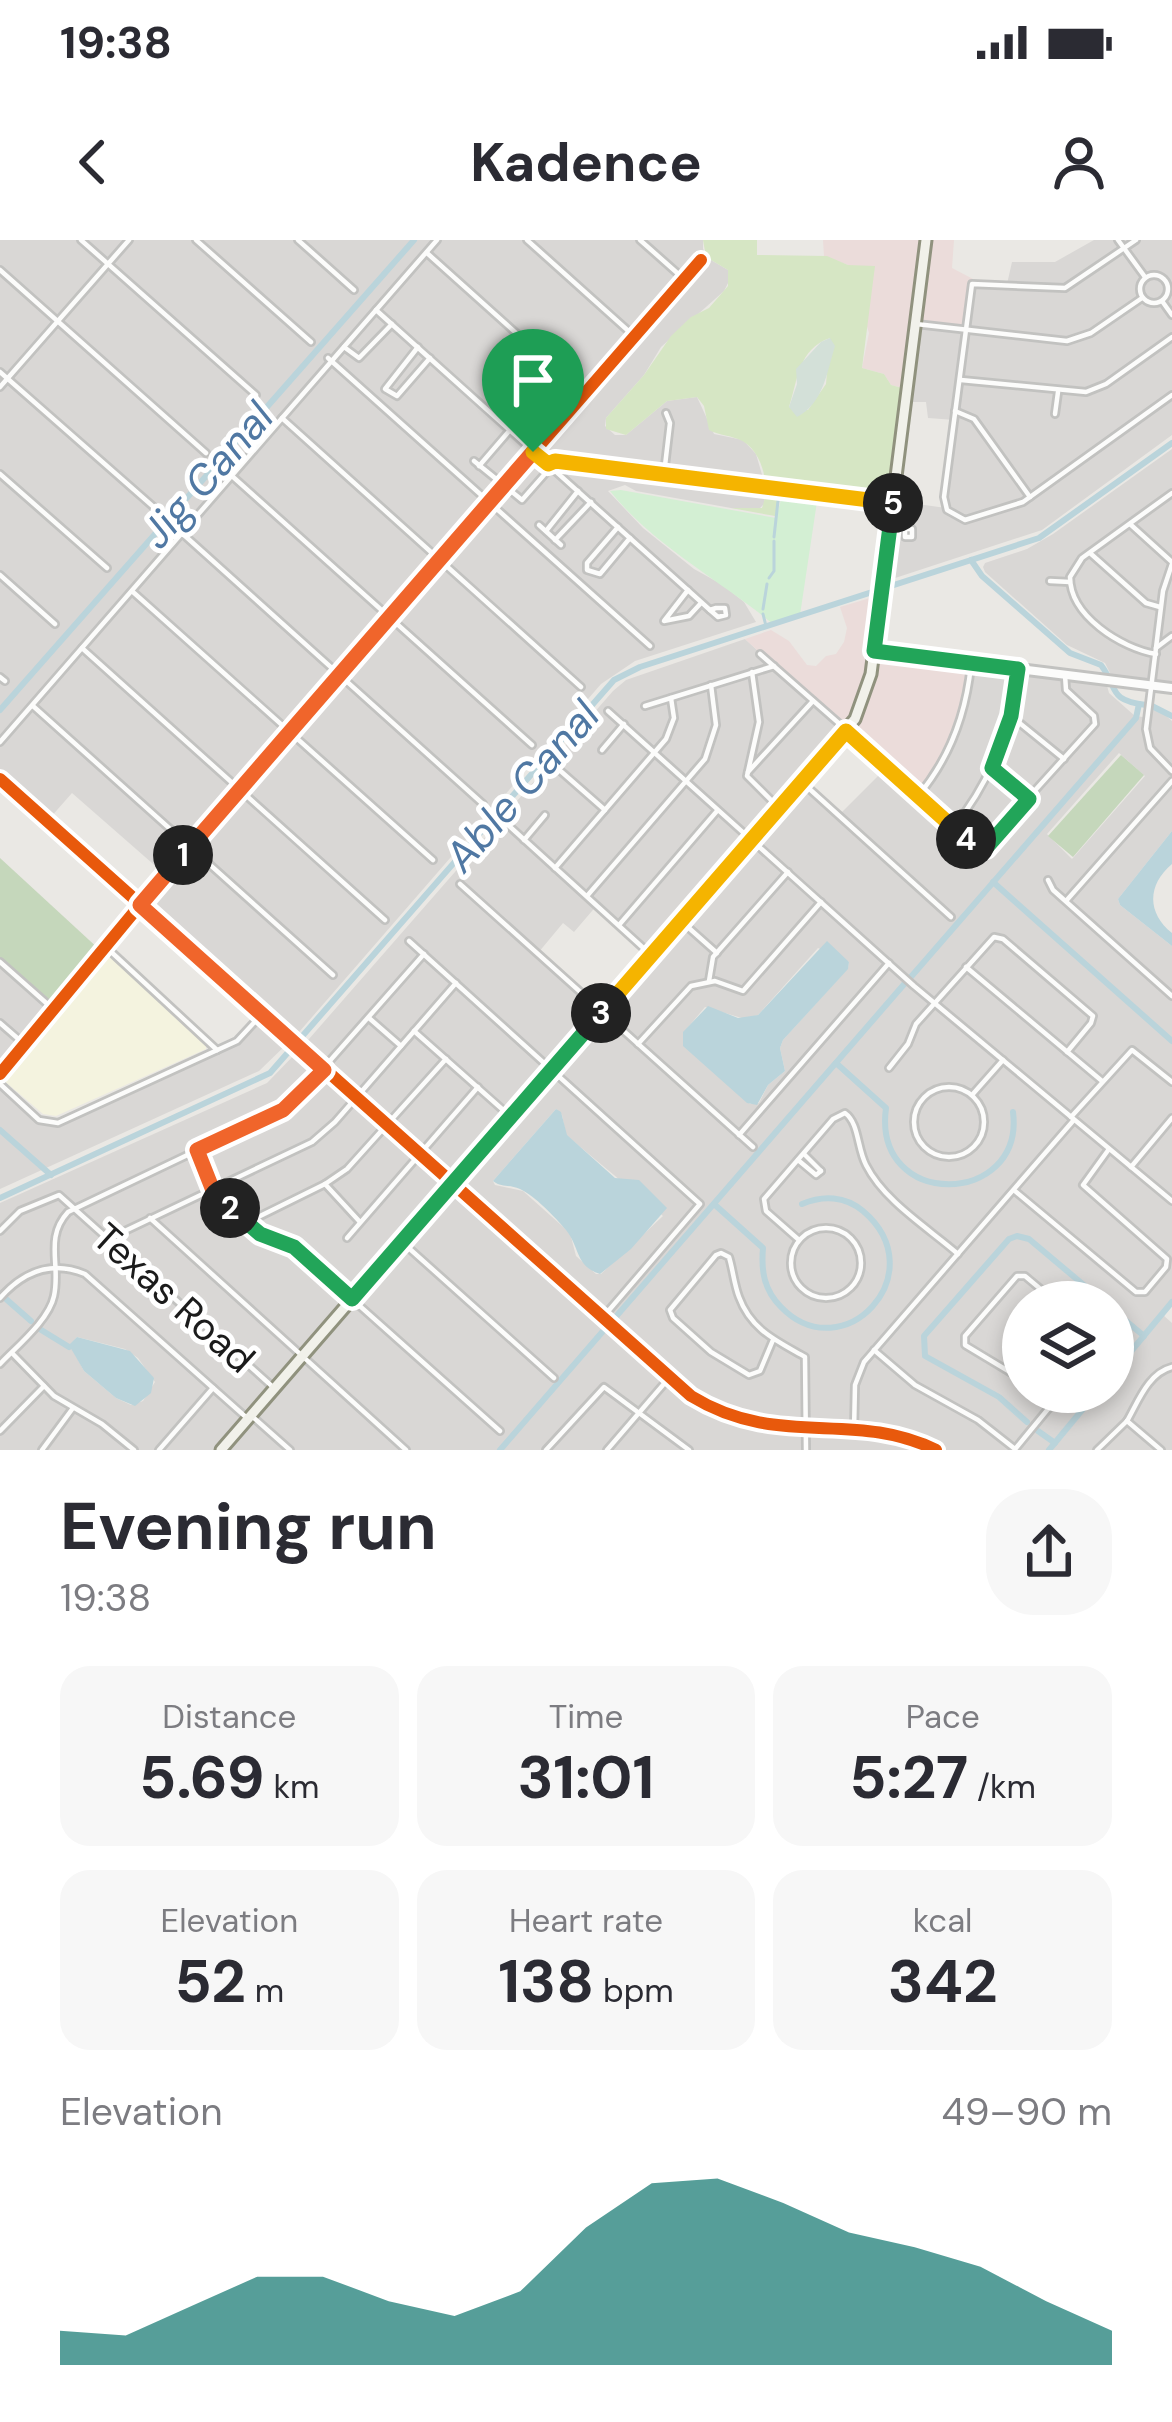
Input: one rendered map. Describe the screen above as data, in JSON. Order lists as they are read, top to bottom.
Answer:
{
  "streets": {
    "street": ["Texas Road"]
  },
  "water": ["Jig Canal", "Able Canal"],
  "page": {
    "status": "19:38",
    "header": "Kadence",
    "pins": [
      "5",
      "4",
      "1",
      "3",
      "2"
    ],
    "heading": ["Evening run", "19:38"],
    "stats": [
      ["Distance", "5.69 km"],
      ["Time", "31:01"],
      ["Pace", "5:27 /km"],
      ["Elevation", "52 m"],
      ["Heart rate", "138 bpm"],
      ["kcal", "342"]
    ],
    "chart": ["Elevation", "49–90 m"]
  }
}
